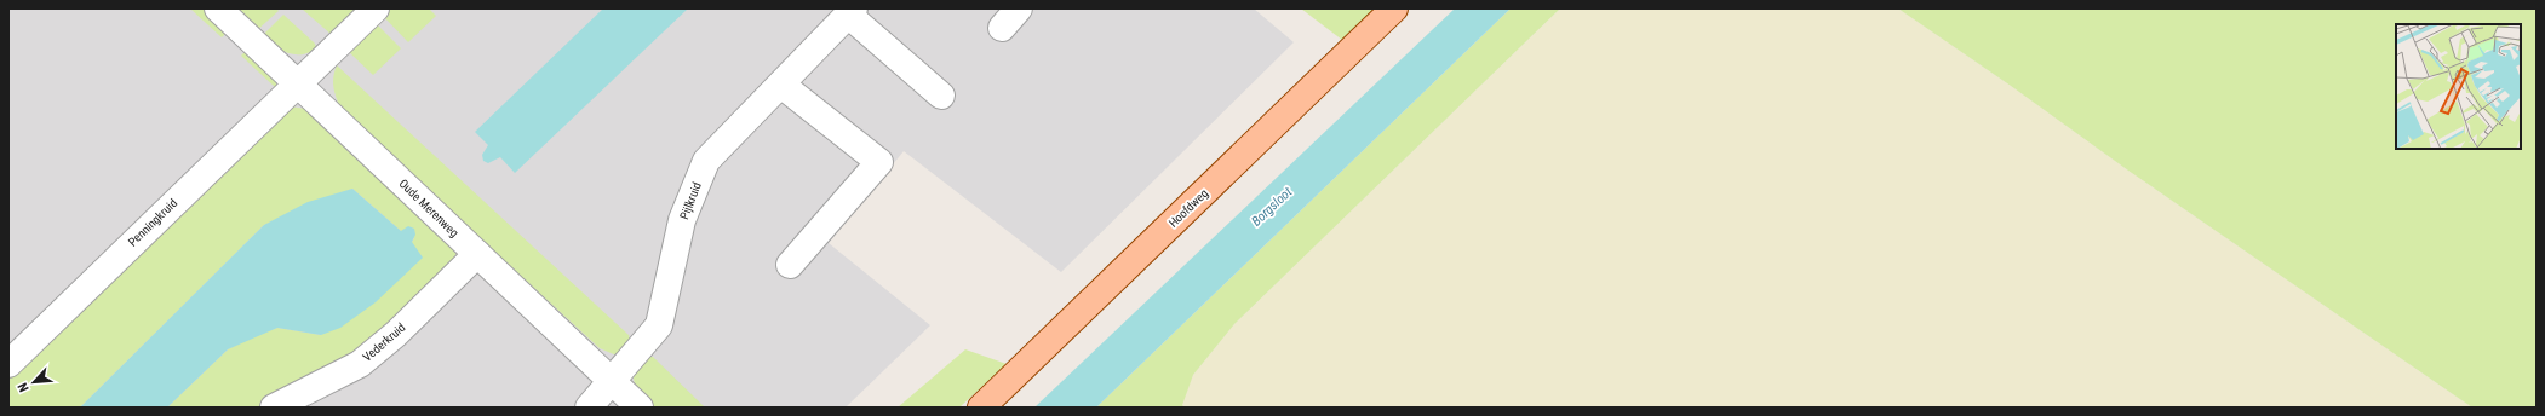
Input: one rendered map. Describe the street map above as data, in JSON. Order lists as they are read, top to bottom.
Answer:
{
  "streets": {
    "main road": ["Hoofdweg"],
    "street": [
      "Pijlkruid",
      "Oude Merenweg",
      "Penningkruid",
      "Vederkruid"
    ]
  },
  "crossings": [
    ["Pijlkruid", "Oude Merenweg"],
    ["Oude Merenweg", "Penningkruid"],
    ["Oude Merenweg", "Vederkruid"]
  ],
  "water": ["Borgsloot"],
  "north": "bottom left"
}
